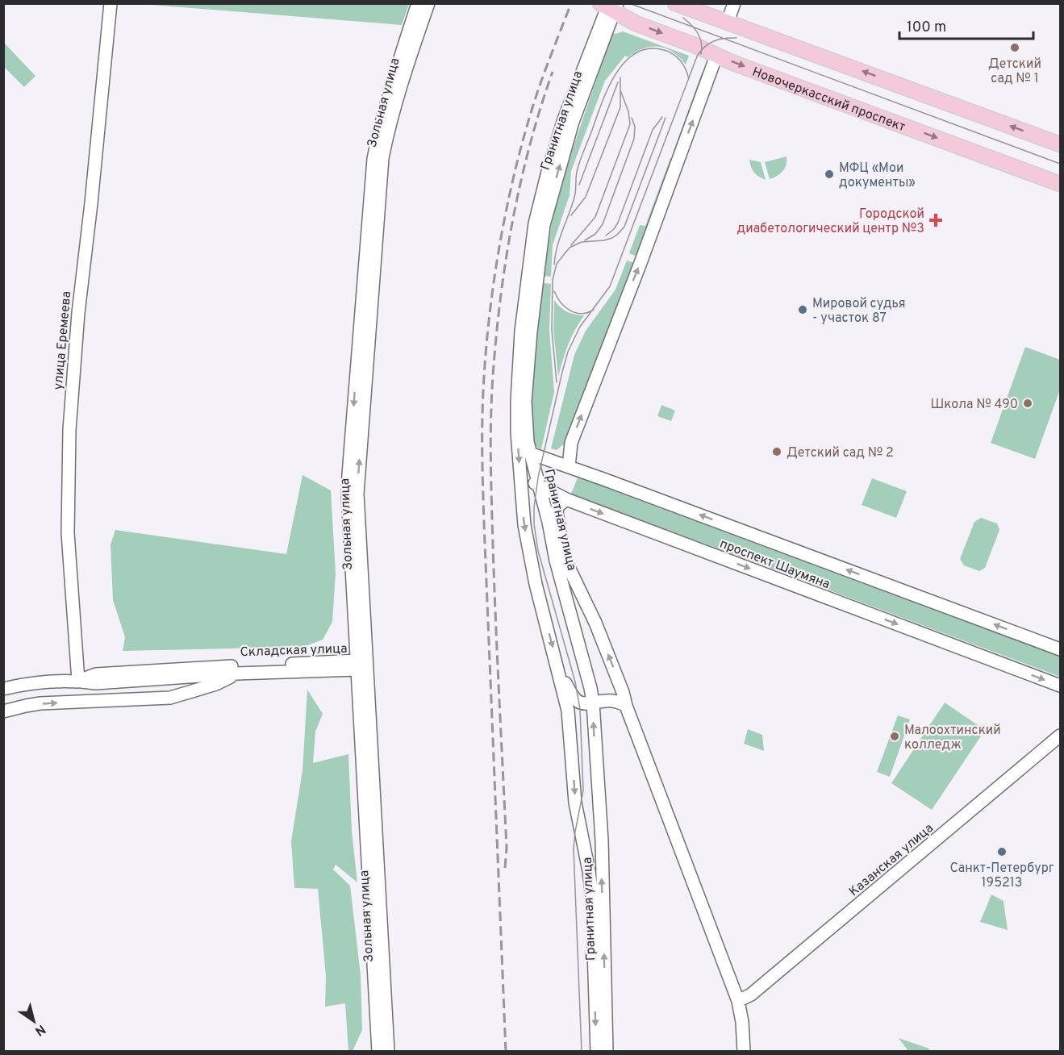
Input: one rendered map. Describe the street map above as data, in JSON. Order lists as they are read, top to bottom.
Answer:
{
  "streets": {
    "main road": ["Новочеркасский проспект"],
    "street": [
      "Зольная улица",
      "Гранитная улица",
      "улица Еремеева",
      "проспект Шаумяна",
      "Складская улица",
      "Казанская улица"
    ]
  },
  "crossings": [
    ["Новочеркасский проспект", "Гранитная улица"],
    ["Зольная улица", "Складская улица"],
    ["Гранитная улица", "проспект Шаумяна"],
    ["Гранитная улица", "Казанская улица"],
    ["улица Еремеева", "Складская улица"]
  ],
  "places": {
    "other": [
      "Детский сад № 1",
      "МФЦ «Мои документы»",
      "Мировой судья - участок 87",
      "Школа № 490",
      "Детский сад № 2",
      "Малоохтинский колледж",
      "Санкт-Петербург 195213"
    ],
    "health": ["Городской диабетологический центр №3"]
  },
  "scale_bar": "100 m",
  "north": "bottom right"
}
